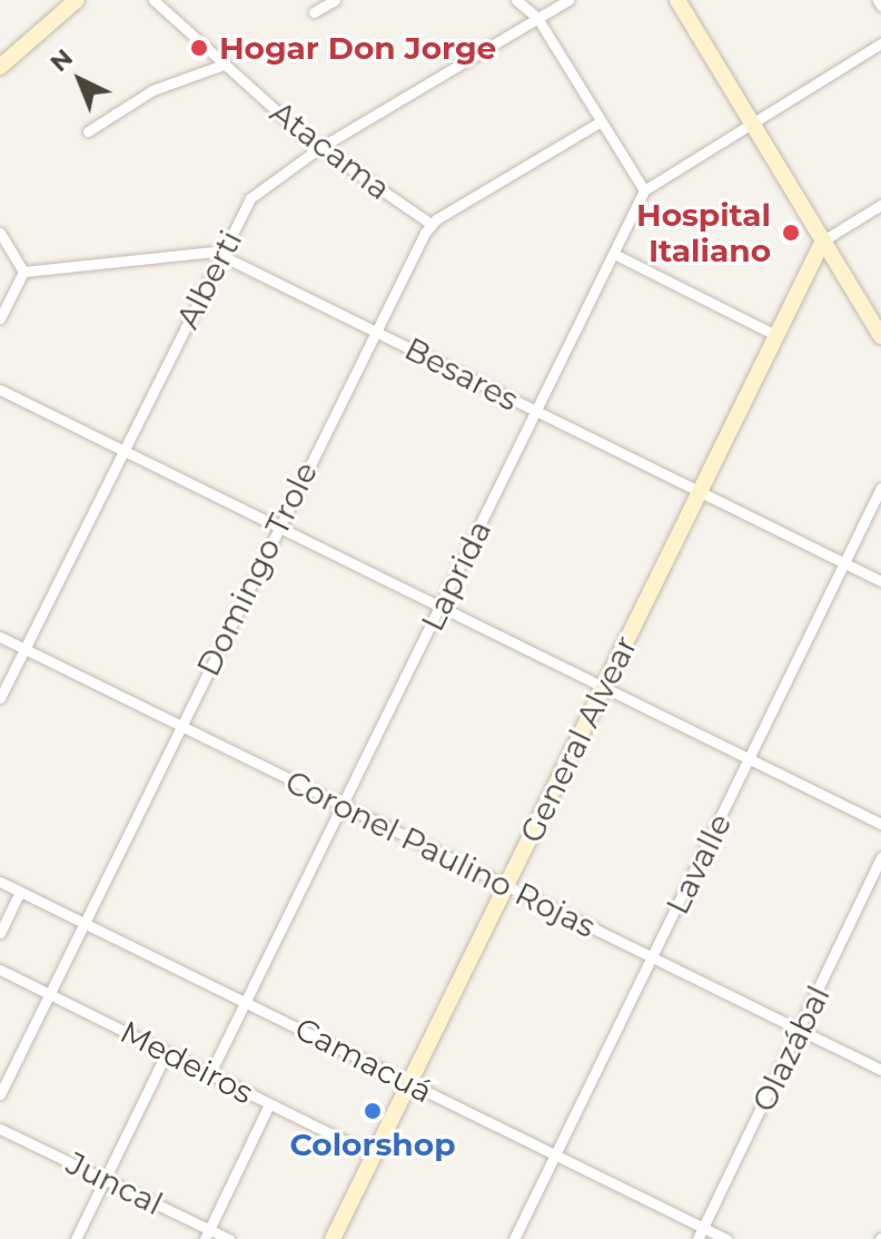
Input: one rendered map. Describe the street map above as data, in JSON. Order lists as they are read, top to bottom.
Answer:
{
  "streets": {
    "street": [
      "Atacama",
      "Alberti",
      "Besares",
      "Domingo Trole",
      "Laprida",
      "General Alvear",
      "Coronel Paulino Rojas",
      "Lavalle",
      "Olazábal",
      "Camacuá",
      "Medeiros",
      "Juncal"
    ]
  },
  "crossings": [
    ["Atacama", "Alberti"],
    ["Atacama", "Domingo Trole"],
    ["Alberti", "Besares"],
    ["Alberti", "Coronel Paulino Rojas"],
    ["Besares", "Domingo Trole"],
    ["Besares", "Laprida"],
    ["Besares", "General Alvear"],
    ["Besares", "Lavalle"],
    ["Domingo Trole", "Coronel Paulino Rojas"],
    ["Domingo Trole", "Camacuá"],
    ["Domingo Trole", "Medeiros"],
    ["Laprida", "Coronel Paulino Rojas"],
    ["Laprida", "Camacuá"],
    ["Laprida", "Medeiros"],
    ["General Alvear", "Coronel Paulino Rojas"],
    ["General Alvear", "Camacuá"],
    ["General Alvear", "Medeiros"],
    ["Coronel Paulino Rojas", "Lavalle"],
    ["Coronel Paulino Rojas", "Olazábal"],
    ["Lavalle", "Camacuá"],
    ["Olazábal", "Camacuá"]
  ],
  "places": ["Hogar Don Jorge", "Hospital Italiano", "Colorshop"],
  "north": "top left"
}
